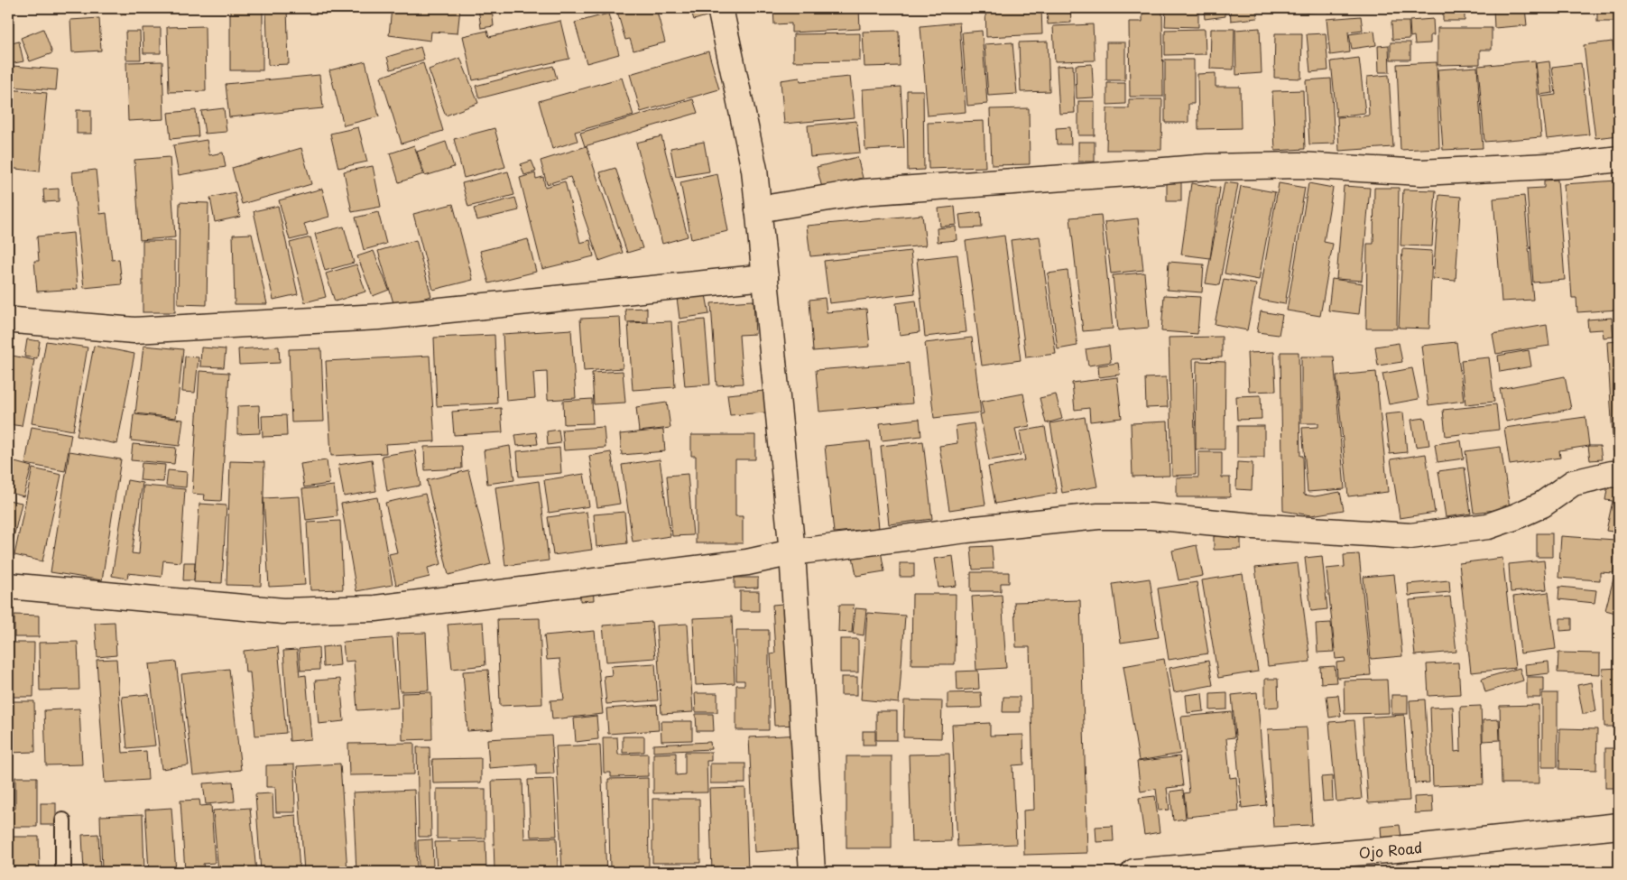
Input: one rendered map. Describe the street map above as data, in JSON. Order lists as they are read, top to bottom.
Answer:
{
  "streets": {
    "street": ["Ojo Road"]
  }
}
